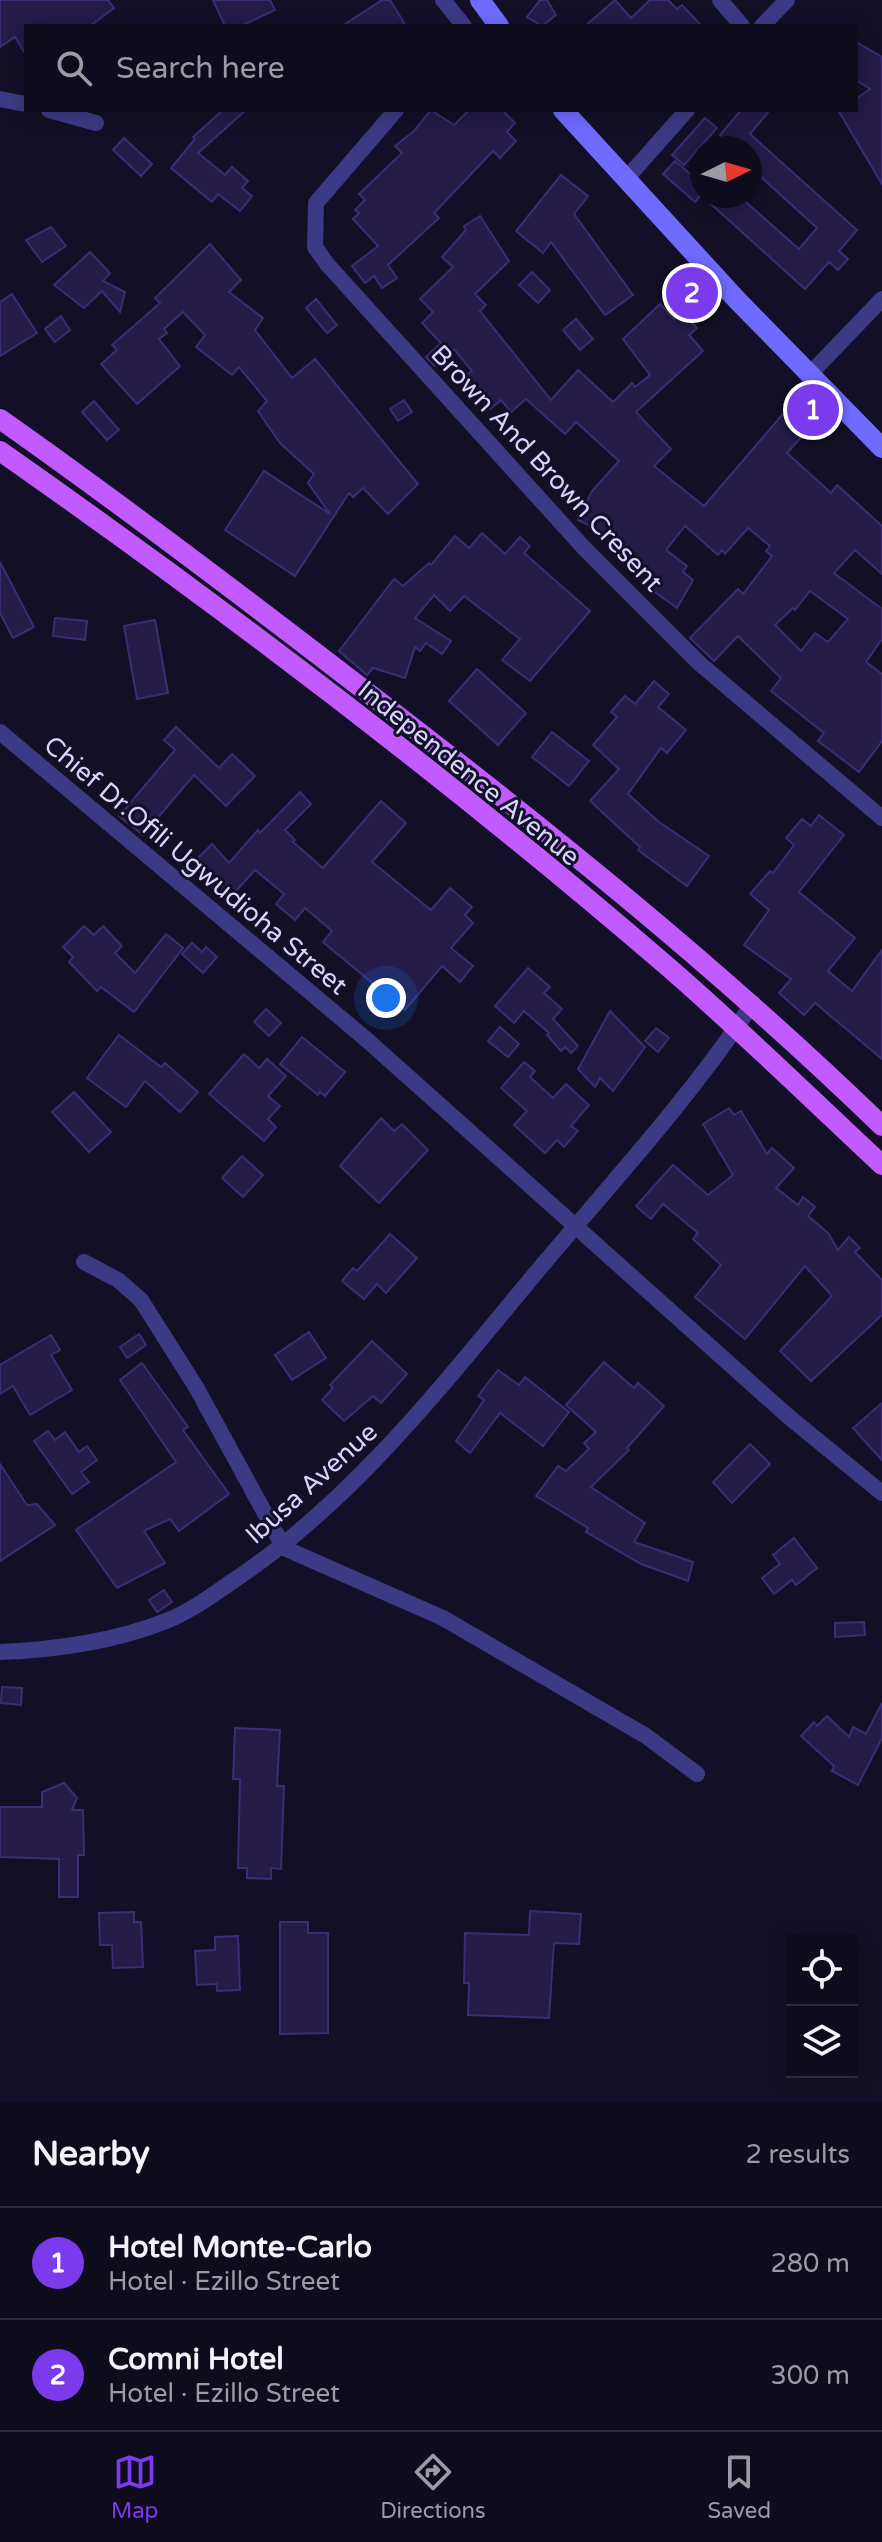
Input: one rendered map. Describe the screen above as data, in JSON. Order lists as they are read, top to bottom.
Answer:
{
  "streets": {
    "main road": ["Independence Avenue"],
    "street": ["Brown And Brown Cresent", "Chief Dr.Ofili Ugwudioha Street", "Ibusa Avenue"]
  },
  "crossings": [
    ["Independence Avenue", "Ibusa Avenue"],
    ["Chief Dr.Ofili Ugwudioha Street", "Ibusa Avenue"]
  ],
  "north": "right",
  "page": {
    "search": "Search here",
    "pins": ["2", "1"],
    "heading": ["Nearby", "2 results"],
    "list": [
      {
        "mark": "1",
        "name": "Hotel Monte-Carlo",
        "note": "Hotel · Ezillo Street",
        "value": "280 m"
      },
      {
        "mark": "2",
        "name": "Comni Hotel",
        "note": "Hotel · Ezillo Street",
        "value": "300 m"
      }
    ],
    "nav": ["Map", "Directions", "Saved"]
  }
}
